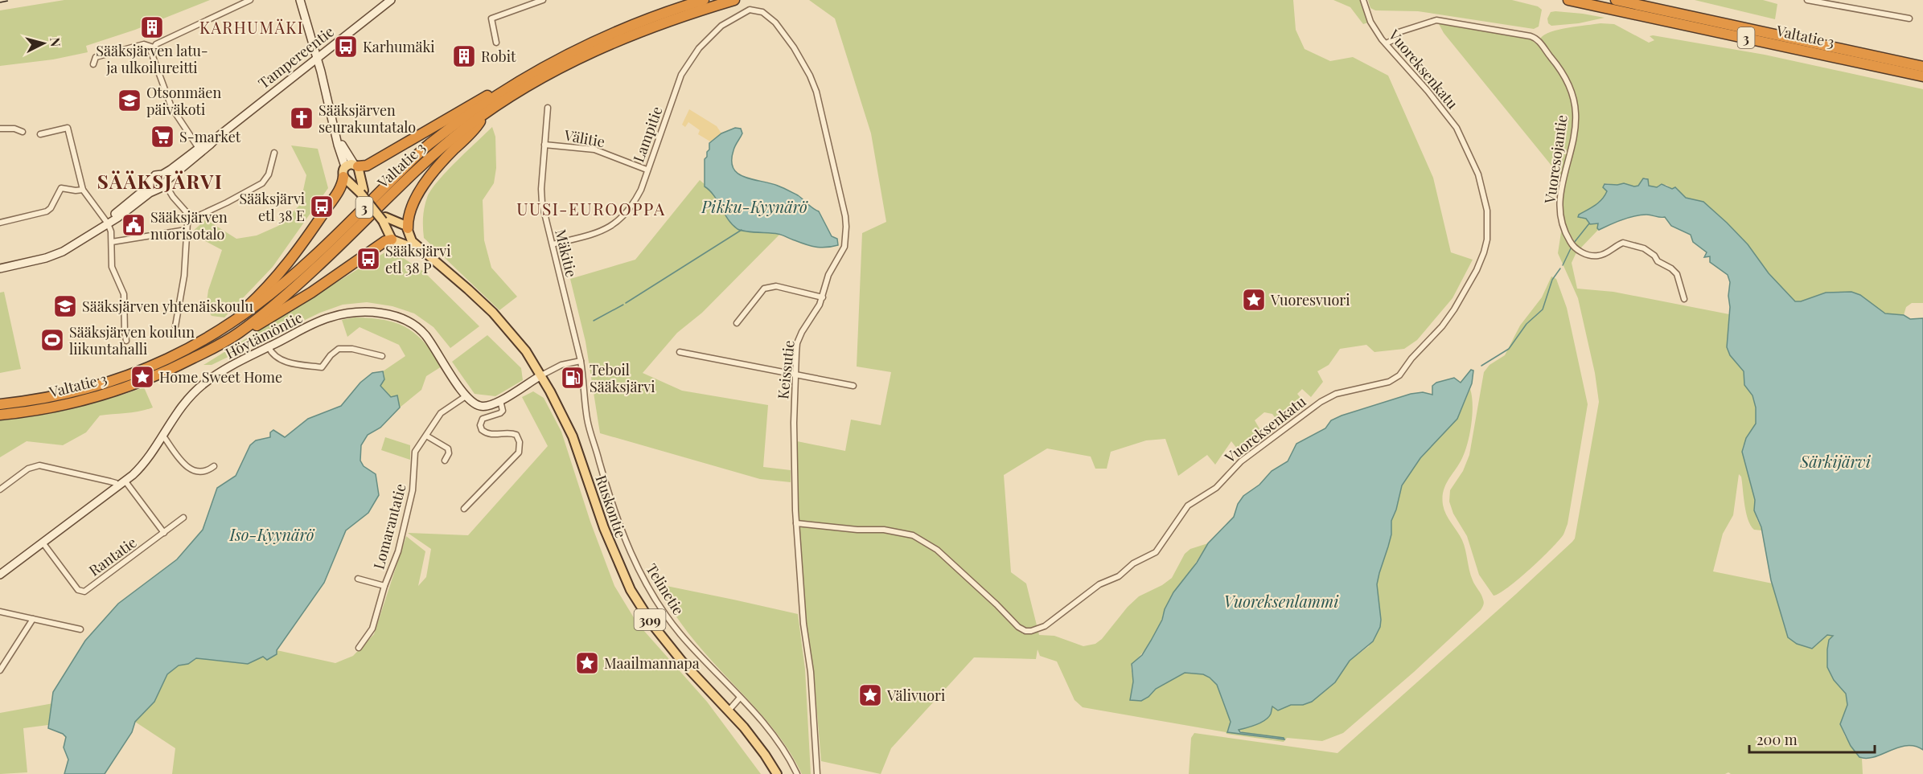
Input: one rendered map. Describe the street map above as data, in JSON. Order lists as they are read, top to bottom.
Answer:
{
  "streets": {
    "highway": ["Valtatie 3", "3"],
    "main road": ["Ruskontie", "309"],
    "street": [
      "Tampereentie",
      "Vuoreksenkatu",
      "Lampitie",
      "Välitie",
      "Vuoresojantie",
      "Mäkitie",
      "Höytämöntie",
      "Keissutie",
      "Lomarantatie",
      "Rantatie",
      "Telinetie"
    ]
  },
  "crossings": [
    ["Tampereentie", "309"],
    ["Vuoreksenkatu", "Vuoresojantie"],
    ["Vuoreksenkatu", "Keissutie"],
    ["Lampitie", "Välitie"],
    ["Lampitie", "Mäkitie"],
    ["Lampitie", "Keissutie"],
    ["Välitie", "Mäkitie"],
    ["Mäkitie", "Telinetie"],
    ["Höytämöntie", "Lomarantatie"],
    ["Höytämöntie", "Rantatie"],
    ["Ruskontie", "309"]
  ],
  "districts": ["KARHUMÄKI", "SÄÄKSJÄRVI", "UUSI-EUROOPPA"],
  "water": [
    "Pikku-Kyynärö",
    "Särkijärvi",
    "Iso-Kyynärö",
    "Vuoreksenlammi"
  ],
  "places": {
    "building": ["Sääksjärven latu- ja ulkoilureitti", "Robit"],
    "bus stop": ["Karhumäki", "Sääksjärvi etl 38 E", "Sääksjärvi etl 38 P"],
    "school or university": ["Otsonmäen päiväkoti", "Sääksjärven yhtenäiskoulu"],
    "church": ["Sääksjärven seurakuntatalo"],
    "supermarket": ["S-market"],
    "public building": ["Sääksjärven nuorisotalo"],
    "place": [
      "Vuoresvuori",
      "Home Sweet Home",
      "Maailmannapa",
      "Välivuori"
    ],
    "sports": ["Sääksjärven koulun liikuntahalli"],
    "fuel station": ["Teboil Sääksjärvi"]
  },
  "scale_bar": "200 m",
  "north": "right"
}
